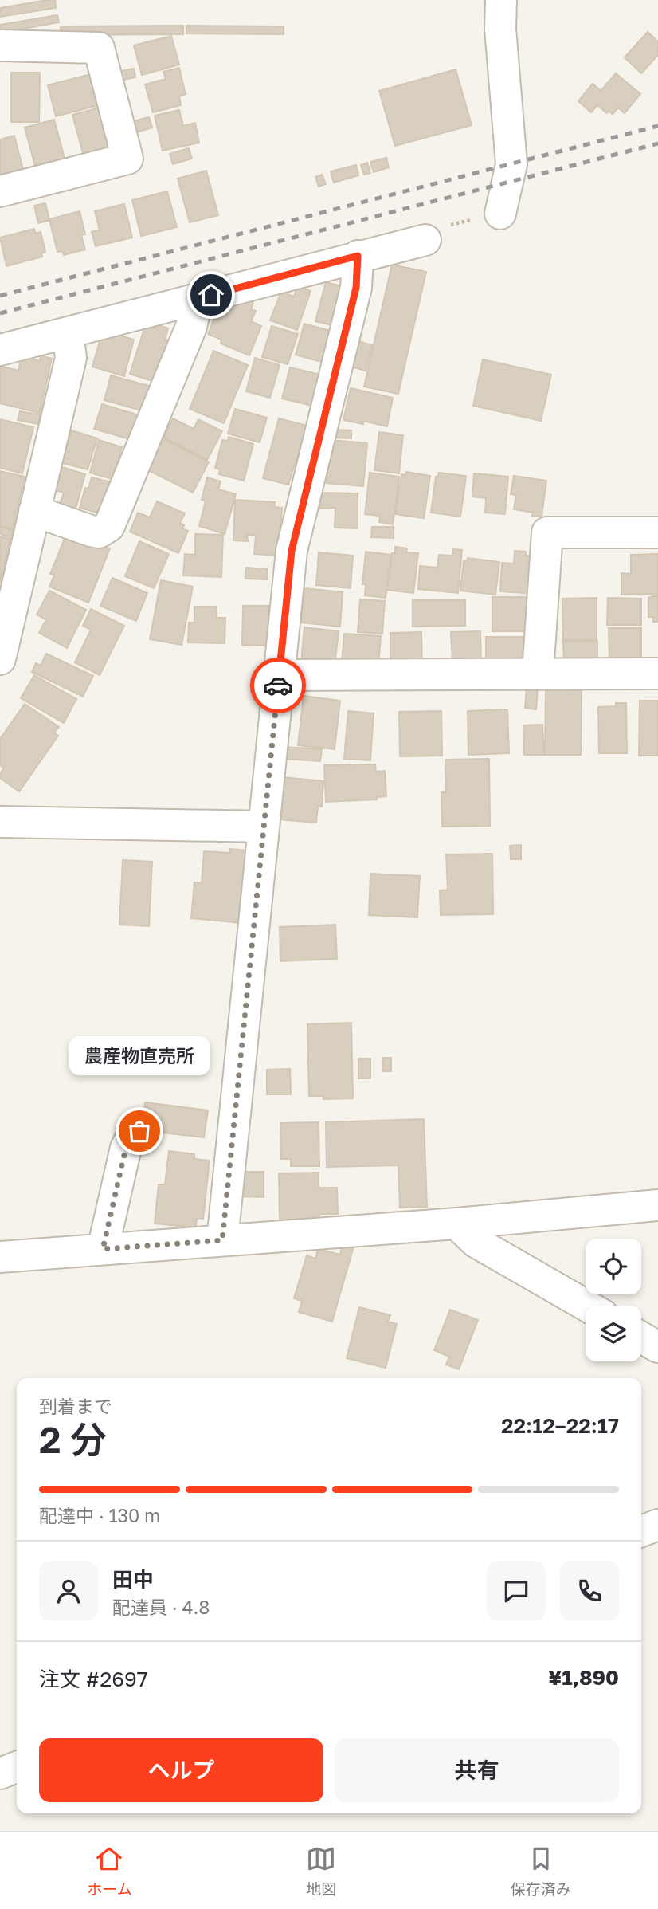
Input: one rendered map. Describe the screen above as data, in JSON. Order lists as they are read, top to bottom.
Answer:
{
  "places": ["農産物直売所"],
  "page": {
    "bubble": "農産物直売所",
    "heading": ["2 分", "到着まで", "22:12–22:17"],
    "panel": [
      "田中",
      "配達員 · 4.8",
      "注文 #2697",
      "¥1,890"
    ],
    "bar": "配達中 · 130 m",
    "buttons": ["ヘルプ", "共有"],
    "tabs": ["ホーム", "地図", "保存済み"]
  }
}
